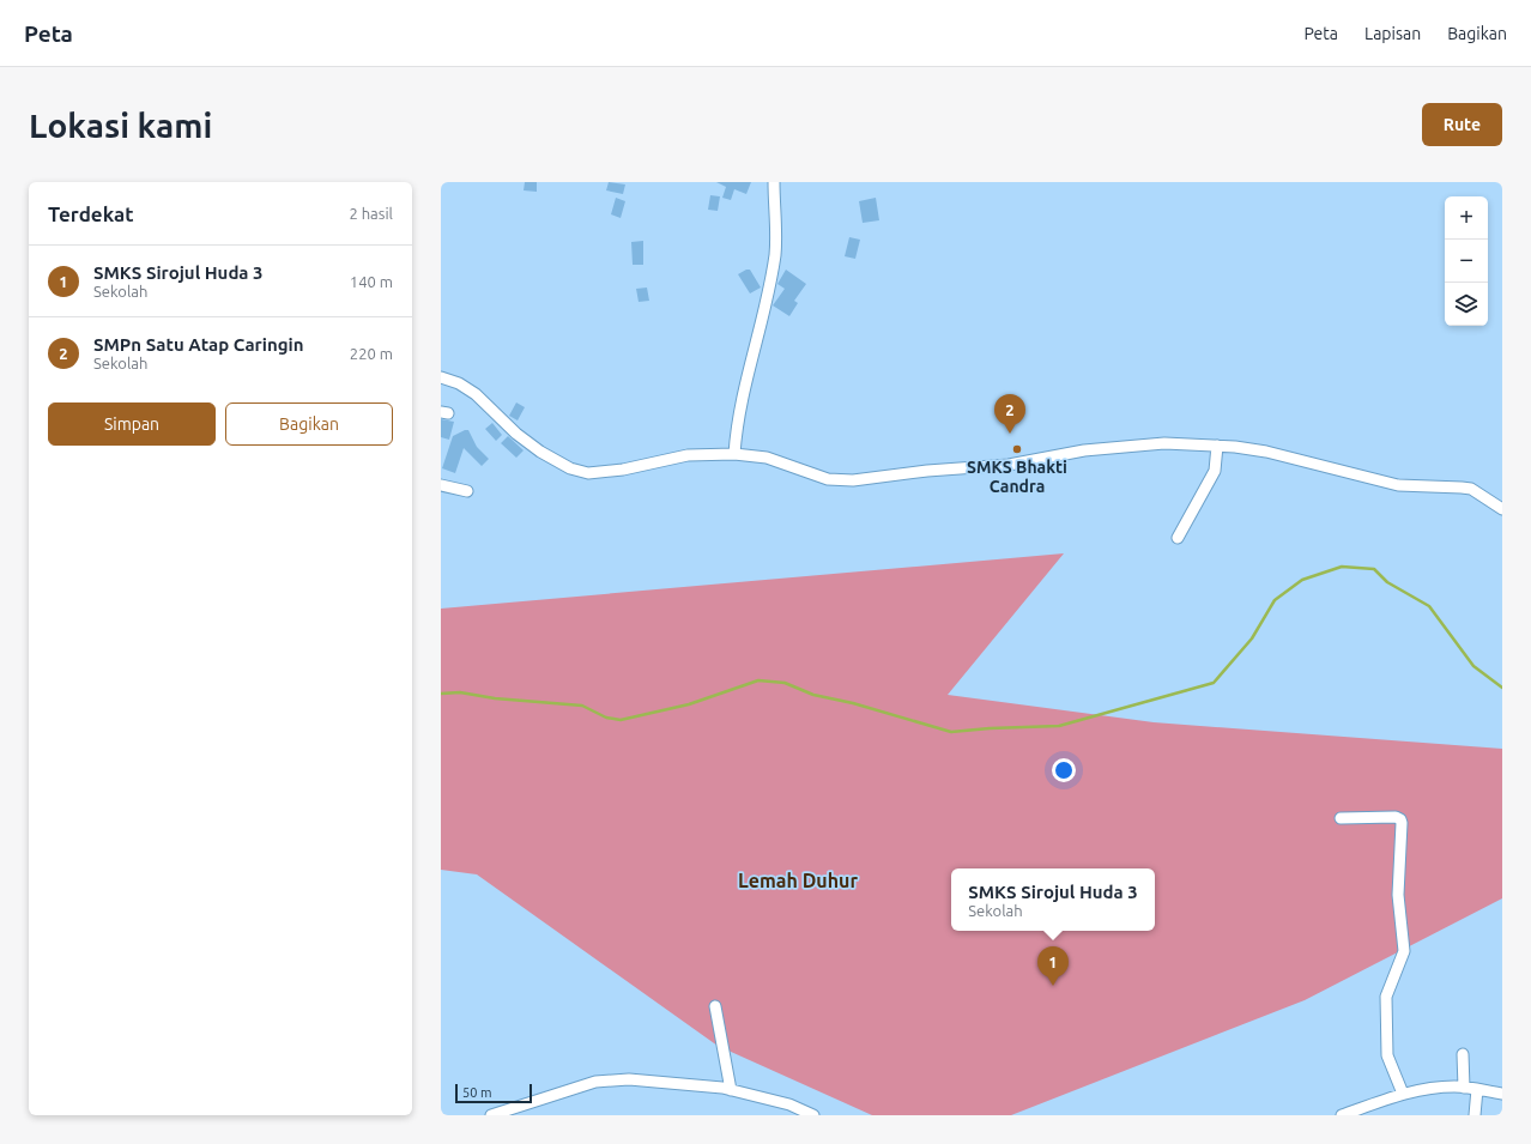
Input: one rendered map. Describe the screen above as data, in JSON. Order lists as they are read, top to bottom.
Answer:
{
  "districts": ["Lemah Duhur"],
  "places": ["SMKS Bhakti Candra"],
  "scale_bar": "50 m",
  "page": {
    "header": "Peta",
    "nav": ["Peta", "Lapisan", "Bagikan"],
    "buttons": [
      "Rute",
      ["Simpan", "Bagikan"]
    ],
    "title": "Lokasi kami",
    "heading": ["Terdekat", "2 hasil"],
    "map_buttons": ["+", "−"],
    "list": [
      {
        "mark": "1",
        "name": "SMKS Sirojul Huda 3",
        "note": "Sekolah",
        "value": "140 m"
      },
      {
        "mark": "2",
        "name": "SMPn Satu Atap Caringin",
        "note": "Sekolah",
        "value": "220 m"
      }
    ],
    "pins": ["2", "1"],
    "popup": ["SMKS Sirojul Huda 3", "Sekolah"],
    "scale": "50 m"
  }
}
